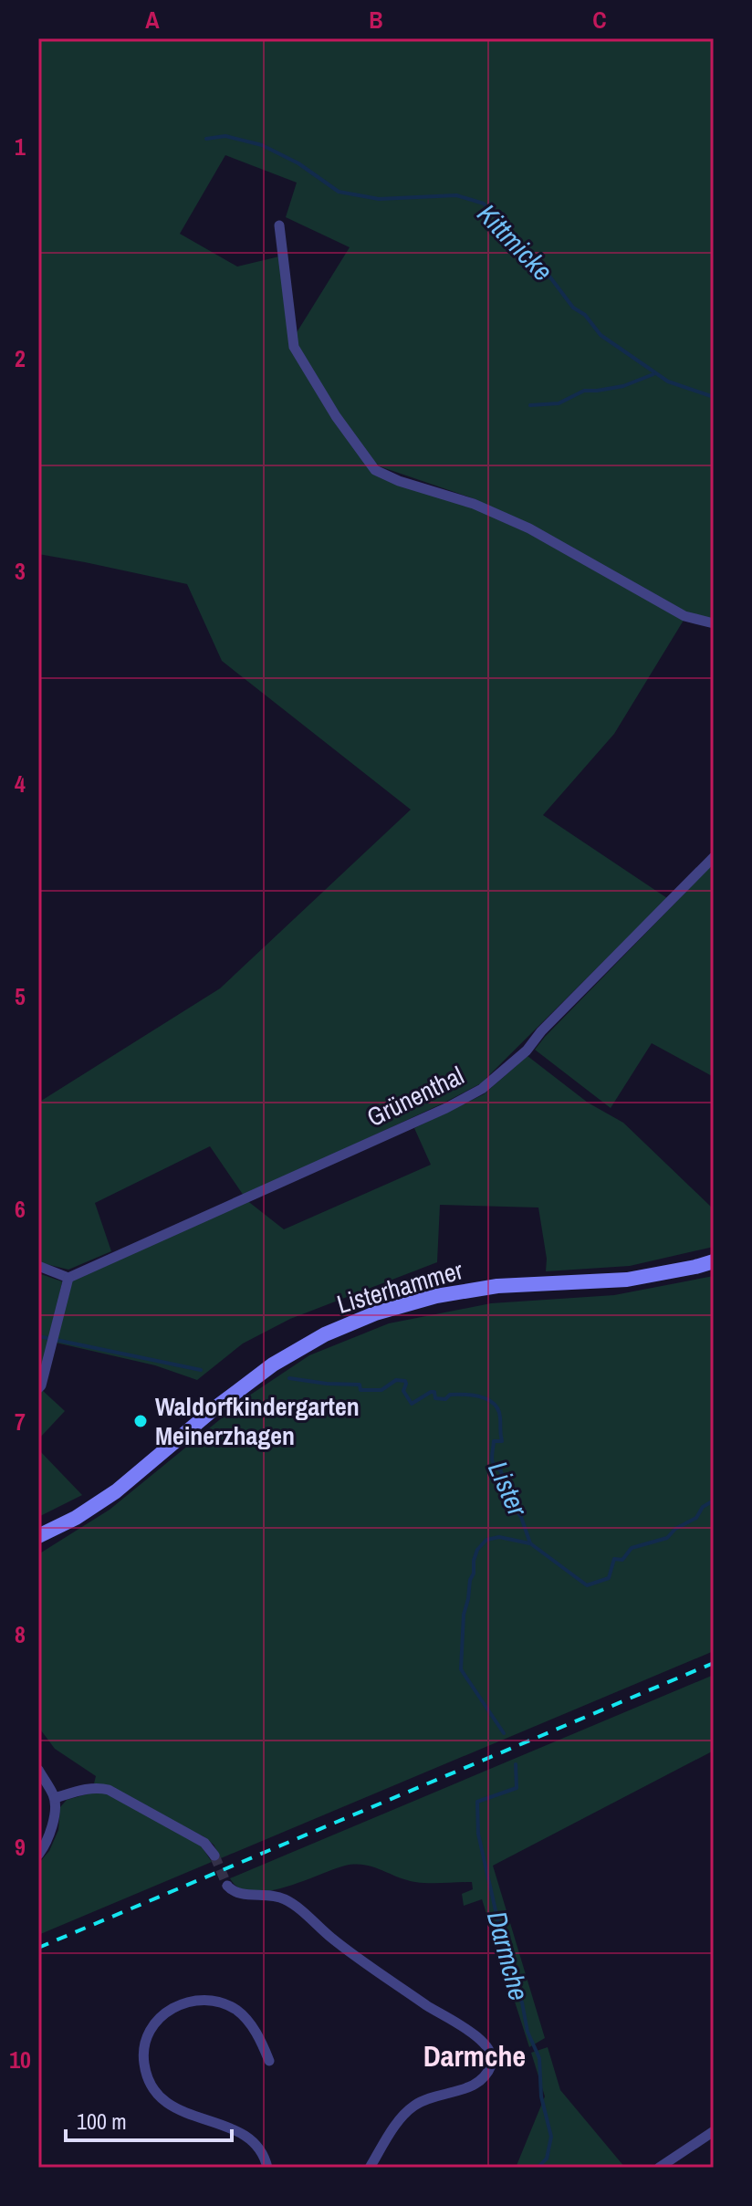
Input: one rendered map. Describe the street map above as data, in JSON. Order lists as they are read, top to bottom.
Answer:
{
  "streets": {
    "main road": ["Listerhammer"],
    "street": ["Grünenthal"]
  },
  "districts": ["Darmche"],
  "water": ["Kittmicke", "Lister", "Darmche"],
  "places": ["Waldorfkindergarten Meinerzhagen"],
  "scale_bar": "100 m",
  "grid": {
    "columns": ["A", "B", "C"],
    "rows": [
      "1",
      "2",
      "3",
      "4",
      "5",
      "6",
      "7",
      "8",
      "9",
      "10"
    ]
  }
}
